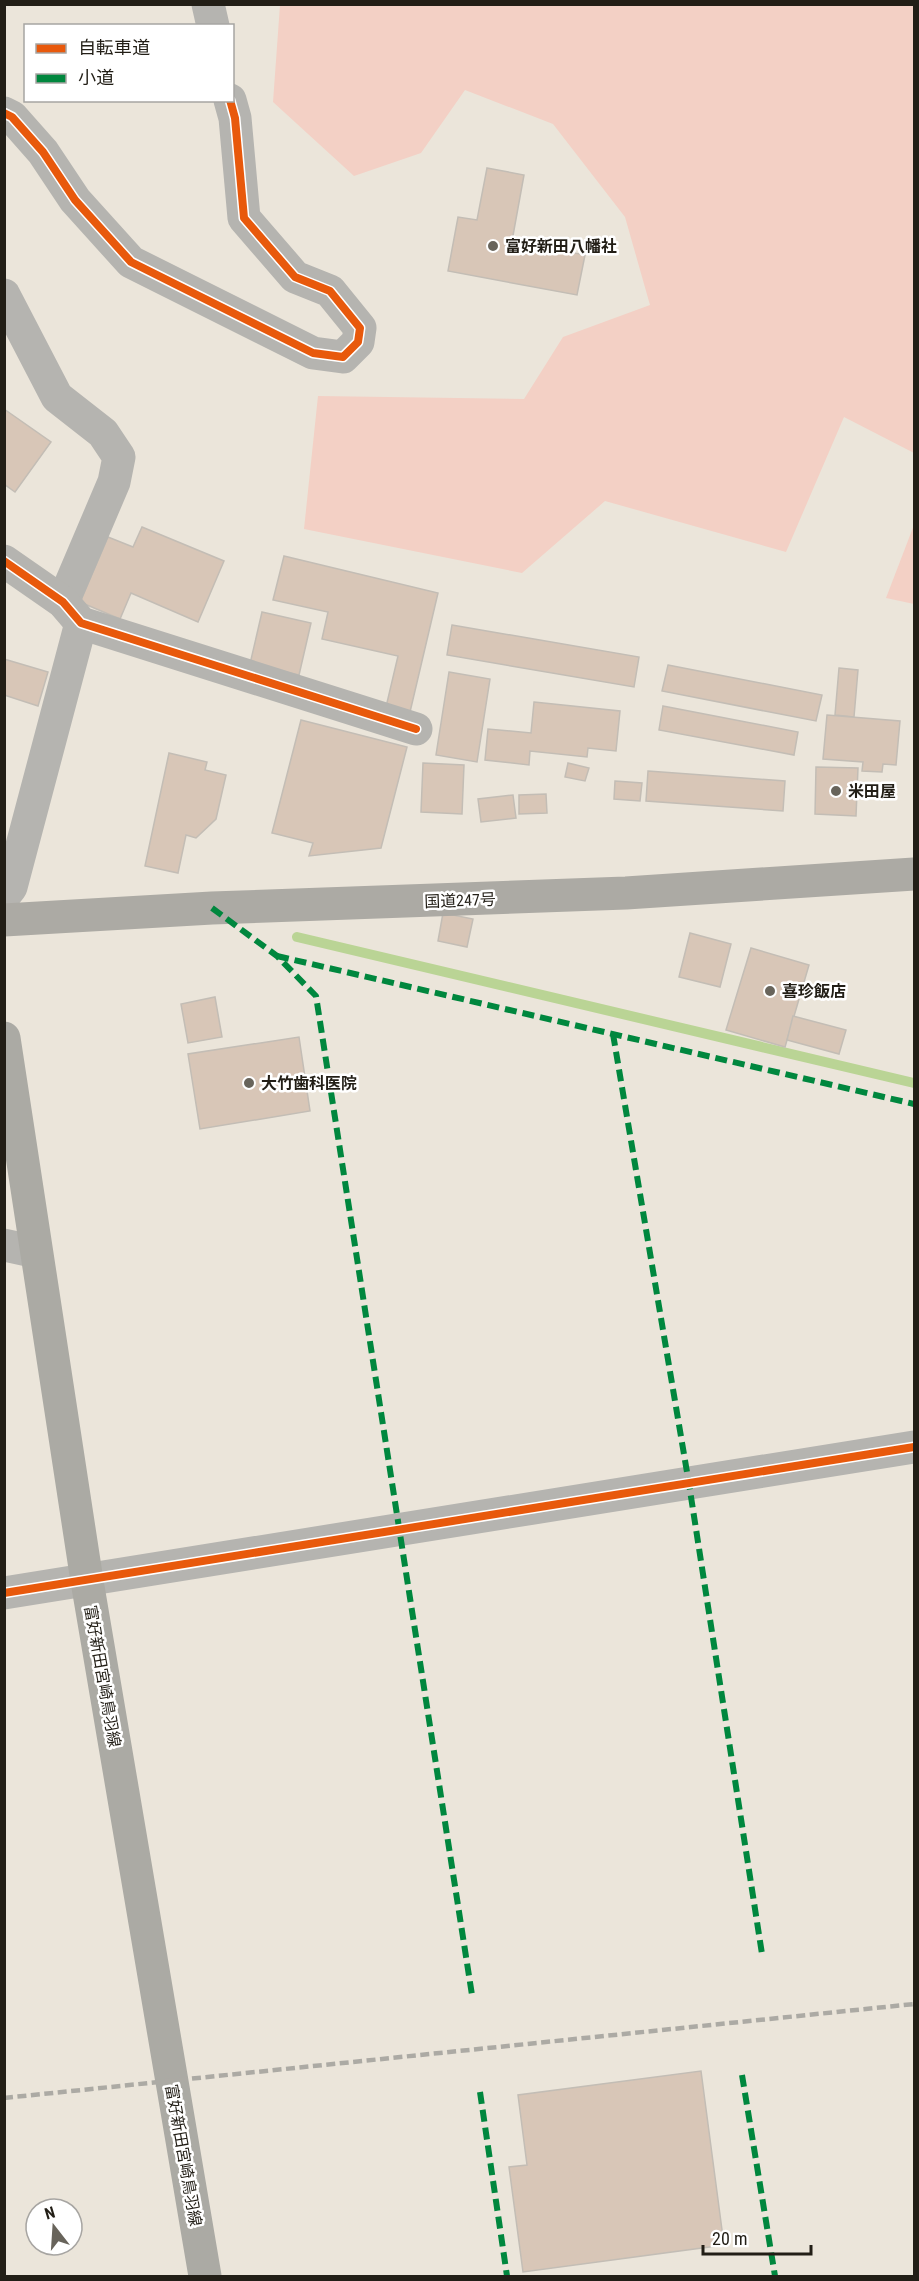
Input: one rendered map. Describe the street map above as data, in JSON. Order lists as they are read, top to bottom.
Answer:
{
  "streets": {
    "highway": ["国道247号"],
    "main road": ["富好新田宮崎鳥羽線"]
  },
  "places": [
    "富好新田八幡社",
    "米田屋",
    "喜珍飯店",
    "大竹歯科医院"
  ],
  "legend": ["自転車道", "小道"],
  "scale_bar": "20 m",
  "north": "top"
}
